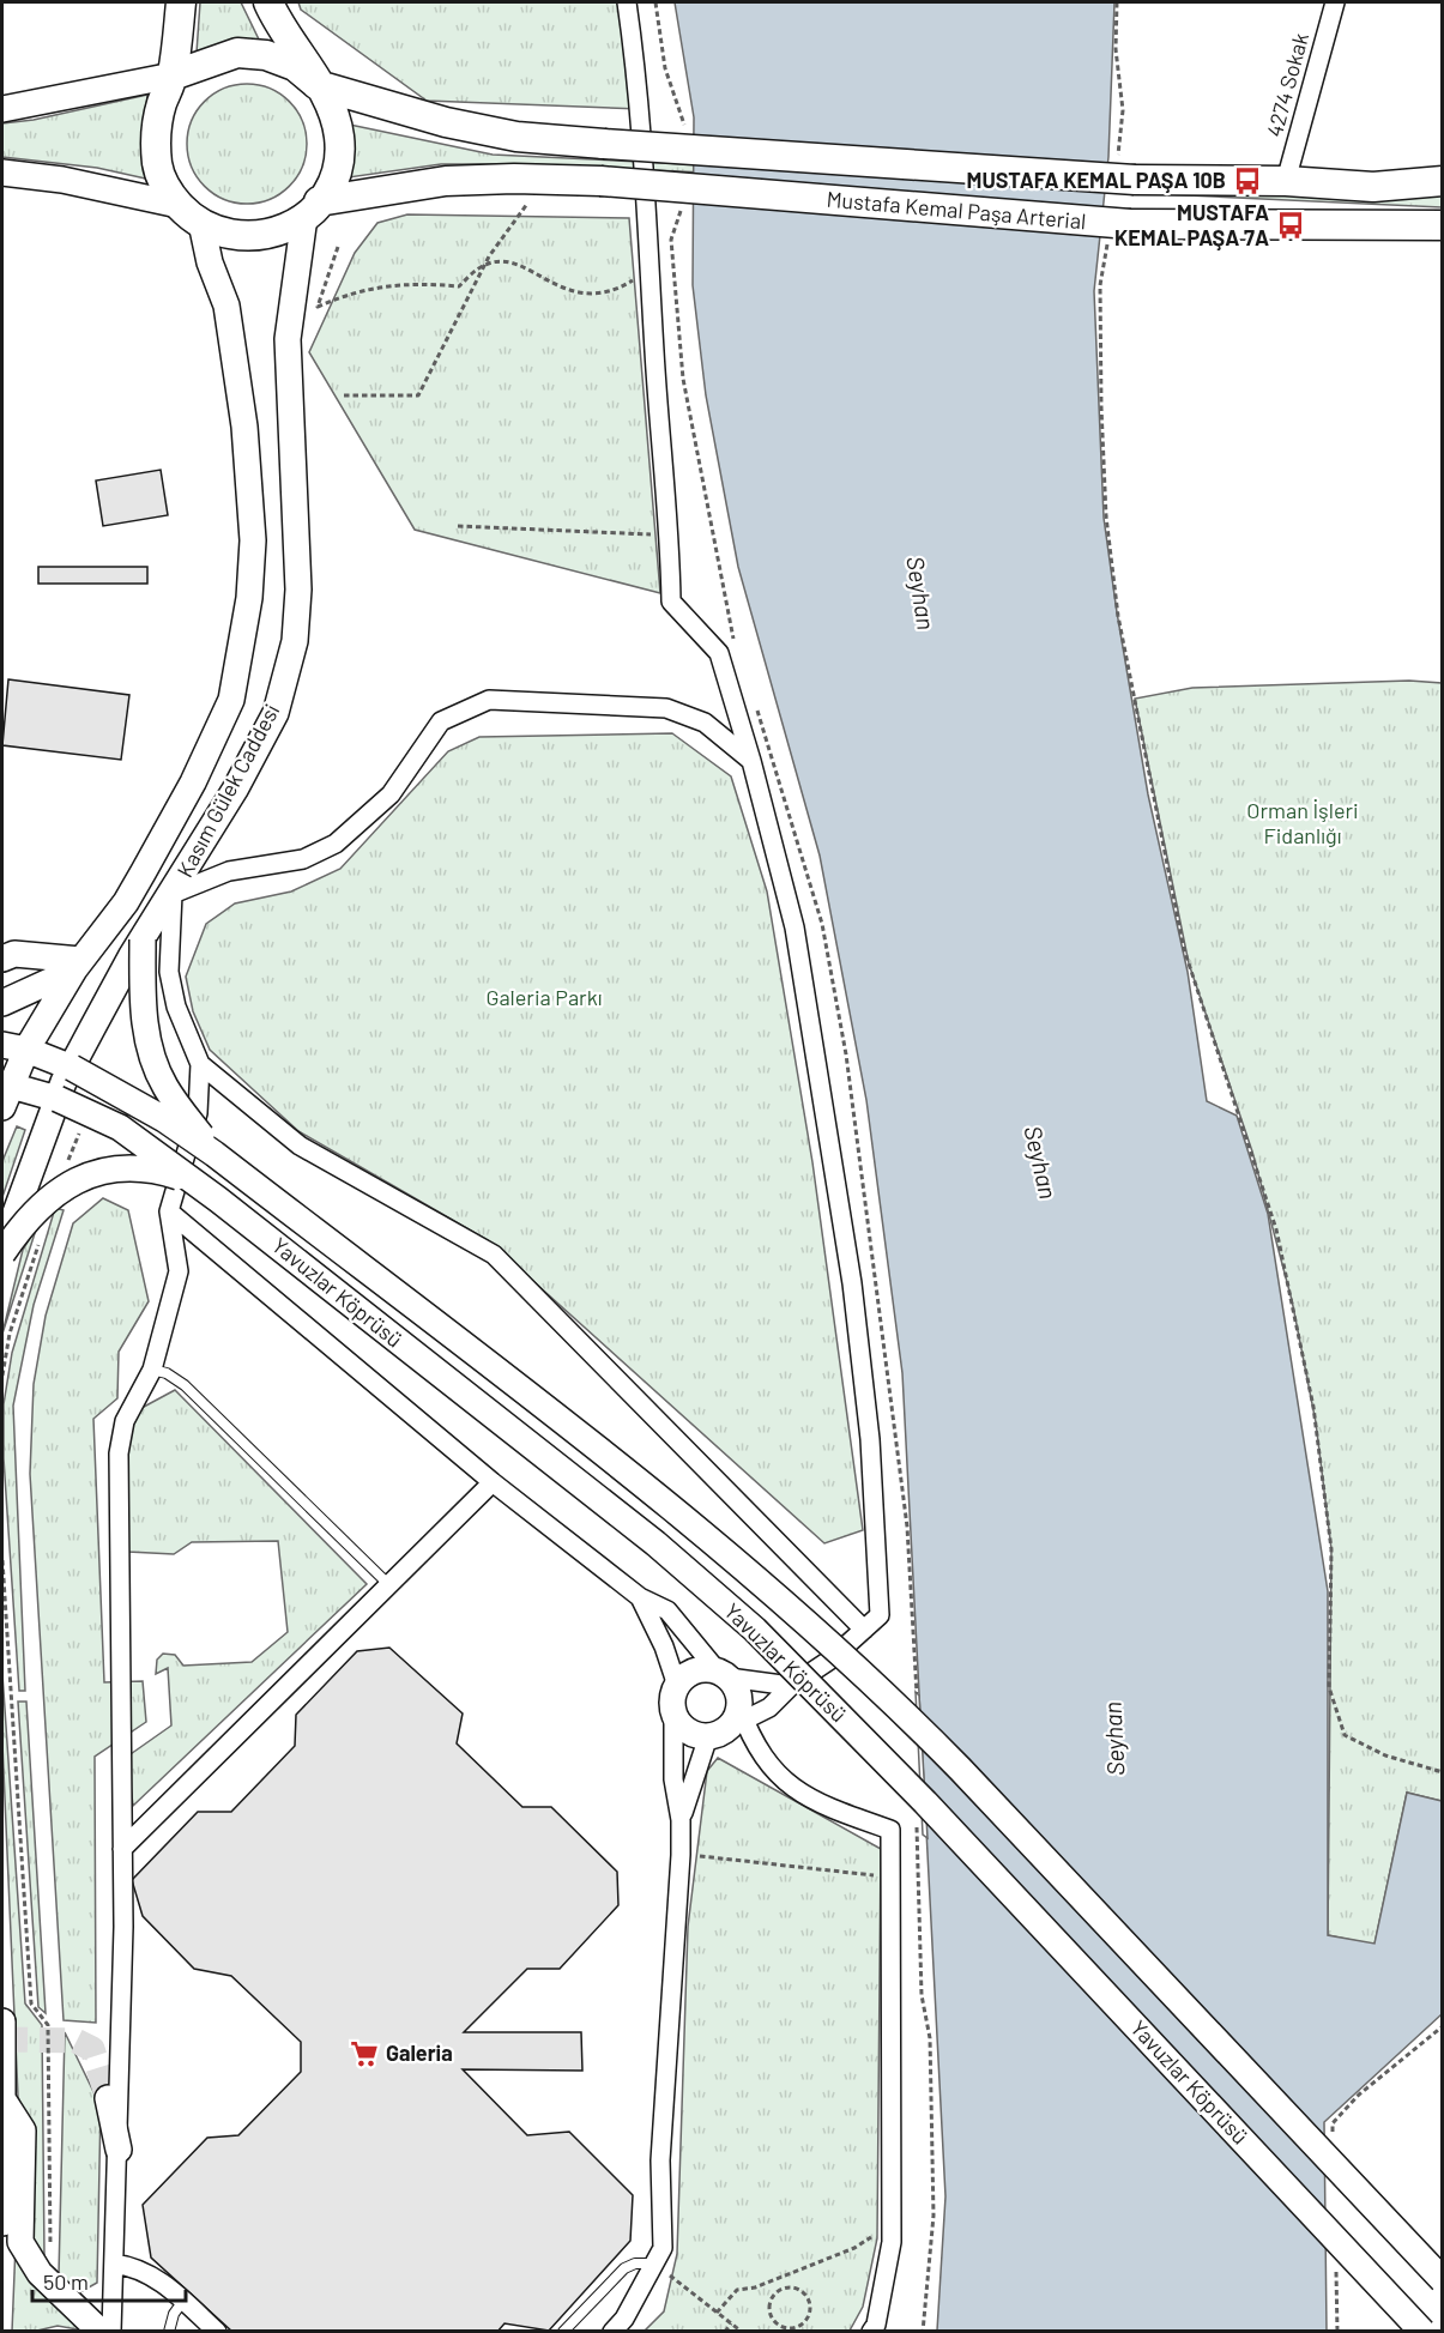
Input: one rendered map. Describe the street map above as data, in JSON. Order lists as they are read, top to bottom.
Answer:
{
  "streets": {
    "main road": ["Mustafa Kemal Paşa Arterial", "Kasım Gülek Caddesi", "Yavuzlar Köprüsü"],
    "street": ["4274 Sokak"]
  },
  "crossings": [
    ["4274 Sokak", "Mustafa Kemal Paşa Arterial"],
    ["Mustafa Kemal Paşa Arterial", "Kasım Gülek Caddesi"],
    ["Kasım Gülek Caddesi", "Yavuzlar Köprüsü"]
  ],
  "water": ["Seyhan"],
  "parks": ["Orman İşleri Fidanlığı", "Galeria Parkı"],
  "places": {
    "bus stop": ["MUSTAFA KEMAL PAŞA 10B", "MUSTAFA KEMAL PAŞA 7A"],
    "supermarket": ["Galeria"]
  },
  "scale_bar": "50 m"
}
